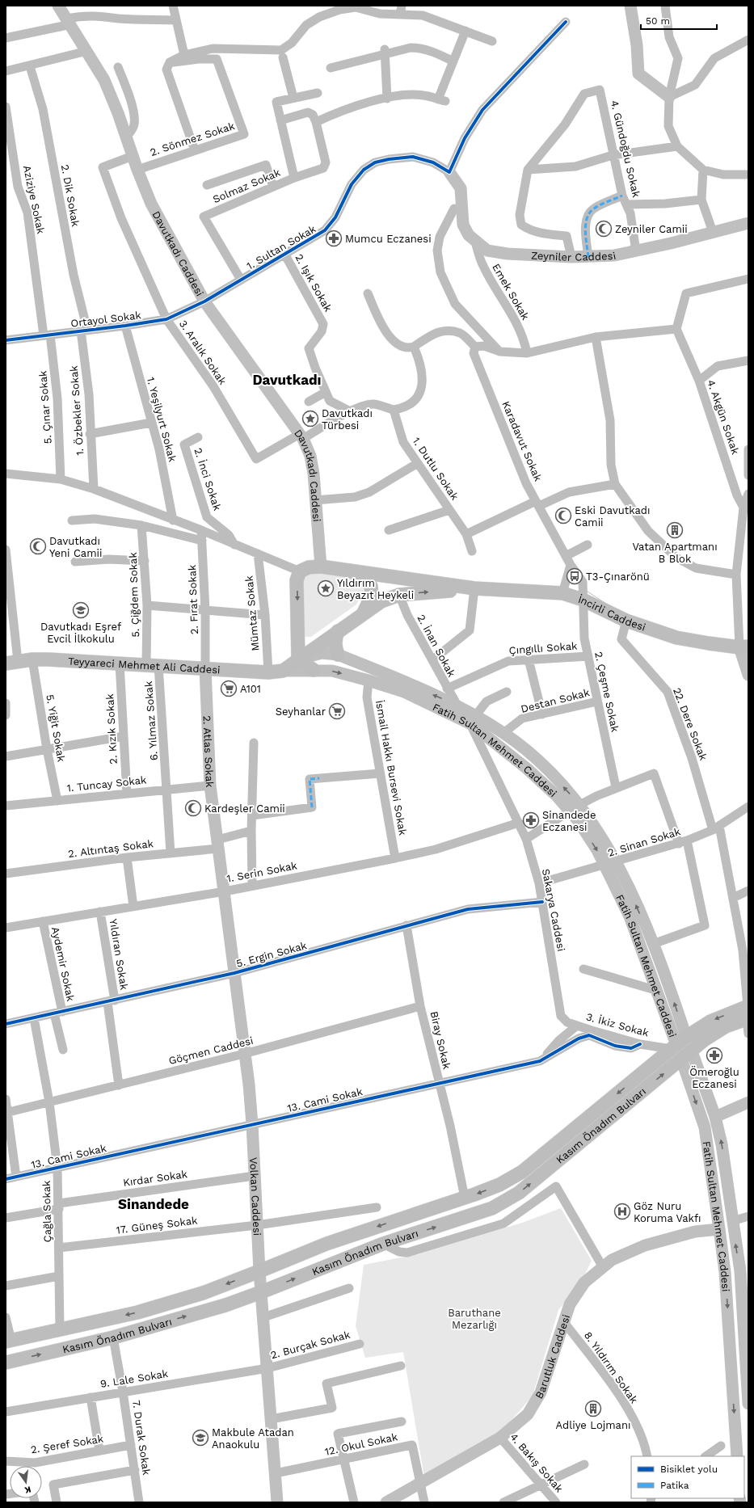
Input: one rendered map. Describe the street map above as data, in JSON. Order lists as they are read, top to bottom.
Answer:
{
  "streets": {
    "main road": [
      "Davutkadı Caddesi",
      "Zeyniler Caddesi",
      "İncirli Caddesi",
      "Teyyareci Mehmet Ali Caddesi",
      "2. Atlas Sokak",
      "Fatih Sultan Mehmet Caddesi",
      "Kasım Önadım Bulvarı",
      "Volkan Caddesi",
      "Barutluk Caddesi"
    ],
    "street": [
      "2. Sönmez Sokak",
      "4. Gündoğdu Sokak",
      "Solmaz Sokak",
      "2. Dik Sokak",
      "Aziziye Sokak",
      "1. Sultan Sokak",
      "2. Işık Sokak",
      "Emek Sokak",
      "Ortayol Sokak",
      "3. Aralık Sokak",
      "5. Çınar Sokak",
      "1. Özbekler Sokak",
      "4. Akgün Sokak",
      "1. Yeşilyurt Sokak",
      "Karadavut Sokak",
      "1. Dutlu Sokak",
      "2. İnci Sokak",
      "5. Çiğdem Sokak",
      "2. Fırat Sokak",
      "Mümtaz Sokak",
      "2. İnan Sokak",
      "Çıngıllı Sokak",
      "2. Çeşme Sokak",
      "Destan Sokak",
      "6. Yılmaz Sokak",
      "22. Dere Sokak",
      "5. Yiğit Sokak",
      "2. Kızık Sokak",
      "İsmail Hakkı Bursevi Sokak",
      "1. Tuncay Sokak",
      "2. Sinan Sokak",
      "2. Altıntaş Sokak",
      "1. Serin Sokak",
      "Sakarya Caddesi",
      "Yıldıran Sokak",
      "5. Ergin Sokak",
      "Aydemir Sokak",
      "3. İkiz Sokak",
      "Biray Sokak",
      "Göçmen Caddesi",
      "13. Cami Sokak",
      "Kırdar Sokak",
      "Çağla Sokak",
      "17. Güneş Sokak",
      "2. Burçak Sokak",
      "8. Yıldırım Sokak",
      "9. Lale Sokak",
      "7. Durak Sokak",
      "2. Şeref Sokak",
      "12. Okul Sokak",
      "4. Bakış Sokak"
    ]
  },
  "crossings": [
    ["2. Sönmez Sokak", "Davutkadı Caddesi"],
    ["4. Gündoğdu Sokak", "Zeyniler Caddesi"],
    ["Solmaz Sokak", "1. Sultan Sokak"],
    ["2. Dik Sokak", "Ortayol Sokak"],
    ["2. Dik Sokak", "1. Özbekler Sokak"],
    ["Aziziye Sokak", "Ortayol Sokak"],
    ["Aziziye Sokak", "5. Çınar Sokak"],
    ["1. Sultan Sokak", "Davutkadı Caddesi"],
    ["1. Sultan Sokak", "Zeyniler Caddesi"],
    ["1. Sultan Sokak", "2. Işık Sokak"],
    ["1. Sultan Sokak", "Ortayol Sokak"],
    ["Davutkadı Caddesi", "Ortayol Sokak"],
    ["Davutkadı Caddesi", "3. Aralık Sokak"],
    ["Zeyniler Caddesi", "Emek Sokak"],
    ["Ortayol Sokak", "3. Aralık Sokak"],
    ["Ortayol Sokak", "5. Çınar Sokak"],
    ["Ortayol Sokak", "1. Özbekler Sokak"],
    ["Ortayol Sokak", "1. Yeşilyurt Sokak"],
    ["Karadavut Sokak", "İncirli Caddesi"],
    ["Karadavut Sokak", "2. Çeşme Sokak"],
    ["5. Çiğdem Sokak", "Teyyareci Mehmet Ali Caddesi"],
    ["5. Çiğdem Sokak", "6. Yılmaz Sokak"],
    ["2. Fırat Sokak", "Teyyareci Mehmet Ali Caddesi"],
    ["2. Fırat Sokak", "2. Atlas Sokak"],
    ["Mümtaz Sokak", "Teyyareci Mehmet Ali Caddesi"],
    ["İncirli Caddesi", "2. Çeşme Sokak"],
    ["İncirli Caddesi", "22. Dere Sokak"],
    ["2. İnan Sokak", "Çıngıllı Sokak"],
    ["2. İnan Sokak", "Fatih Sultan Mehmet Caddesi"],
    ["Çıngıllı Sokak", "2. Çeşme Sokak"],
    ["Teyyareci Mehmet Ali Caddesi", "6. Yılmaz Sokak"],
    ["Teyyareci Mehmet Ali Caddesi", "5. Yiğit Sokak"],
    ["Teyyareci Mehmet Ali Caddesi", "2. Kızık Sokak"],
    ["Teyyareci Mehmet Ali Caddesi", "2. Atlas Sokak"],
    ["Teyyareci Mehmet Ali Caddesi", "Fatih Sultan Mehmet Caddesi"],
    ["2. Çeşme Sokak", "Destan Sokak"],
    ["Destan Sokak", "Fatih Sultan Mehmet Caddesi"],
    ["6. Yılmaz Sokak", "1. Tuncay Sokak"],
    ["6. Yılmaz Sokak", "2. Altıntaş Sokak"],
    ["22. Dere Sokak", "2. Sinan Sokak"],
    ["22. Dere Sokak", "Kasım Önadım Bulvarı"],
    ["5. Yiğit Sokak", "1. Tuncay Sokak"],
    ["2. Kızık Sokak", "1. Tuncay Sokak"],
    ["2. Atlas Sokak", "1. Tuncay Sokak"],
    ["2. Atlas Sokak", "2. Altıntaş Sokak"],
    ["2. Atlas Sokak", "1. Serin Sokak"],
    ["2. Atlas Sokak", "Volkan Caddesi"],
    ["Fatih Sultan Mehmet Caddesi", "İsmail Hakkı Bursevi Sokak"],
    ["Fatih Sultan Mehmet Caddesi", "2. Sinan Sokak"],
    ["Fatih Sultan Mehmet Caddesi", "Sakarya Caddesi"],
    ["Fatih Sultan Mehmet Caddesi", "3. İkiz Sokak"],
    ["Fatih Sultan Mehmet Caddesi", "Kasım Önadım Bulvarı"],
    ["Fatih Sultan Mehmet Caddesi", "Barutluk Caddesi"],
    ["İsmail Hakkı Bursevi Sokak", "1. Serin Sokak"],
    ["2. Sinan Sokak", "Sakarya Caddesi"],
    ["1. Serin Sokak", "Sakarya Caddesi"],
    ["1. Serin Sokak", "Yıldıran Sokak"],
    ["1. Serin Sokak", "Aydemir Sokak"],
    ["1. Serin Sokak", "Volkan Caddesi"],
    ["Sakarya Caddesi", "5. Ergin Sokak"],
    ["Sakarya Caddesi", "3. İkiz Sokak"],
    ["Yıldıran Sokak", "5. Ergin Sokak"],
    ["Yıldıran Sokak", "Göçmen Caddesi"],
    ["5. Ergin Sokak", "Aydemir Sokak"],
    ["5. Ergin Sokak", "Biray Sokak"],
    ["5. Ergin Sokak", "Volkan Caddesi"],
    ["5. Ergin Sokak", "Çağla Sokak"],
    ["3. İkiz Sokak", "13. Cami Sokak"],
    ["3. İkiz Sokak", "Kasım Önadım Bulvarı"],
    ["Biray Sokak", "Göçmen Caddesi"],
    ["Biray Sokak", "13. Cami Sokak"],
    ["Biray Sokak", "Kasım Önadım Bulvarı"],
    ["Göçmen Caddesi", "Volkan Caddesi"],
    ["Göçmen Caddesi", "Çağla Sokak"],
    ["13. Cami Sokak", "Volkan Caddesi"],
    ["13. Cami Sokak", "Çağla Sokak"],
    ["Kasım Önadım Bulvarı", "Volkan Caddesi"],
    ["Kasım Önadım Bulvarı", "Çağla Sokak"],
    ["Kasım Önadım Bulvarı", "7. Durak Sokak"],
    ["Kırdar Sokak", "Volkan Caddesi"],
    ["Kırdar Sokak", "Çağla Sokak"],
    ["Volkan Caddesi", "17. Güneş Sokak"],
    ["Volkan Caddesi", "2. Burçak Sokak"],
    ["Volkan Caddesi", "9. Lale Sokak"],
    ["Volkan Caddesi", "12. Okul Sokak"],
    ["Çağla Sokak", "17. Güneş Sokak"],
    ["2. Burçak Sokak", "9. Lale Sokak"],
    ["Barutluk Caddesi", "8. Yıldırım Sokak"],
    ["Barutluk Caddesi", "12. Okul Sokak"],
    ["Barutluk Caddesi", "4. Bakış Sokak"],
    ["9. Lale Sokak", "7. Durak Sokak"],
    ["7. Durak Sokak", "2. Şeref Sokak"]
  ],
  "districts": ["Davutkadı", "Sinandede"],
  "parks": ["Baruthane Mezarlığı"],
  "places": {
    "mosque": [
      "Zeyniler Camii",
      "Eski Davutkadı Camii",
      "Davutkadı Yeni Camii",
      "Kardeşler Camii"
    ],
    "pharmacy": ["Mumcu Eczanesi", "Sinandede Eczanesi", "Ömeroğlu Eczanesi"],
    "place": ["Davutkadı Türbesi", "Yıldırım Beyazıt Heykeli"],
    "building": ["Vatan Apartmanı B Blok", "Adliye Lojmanı"],
    "bus stop": ["T3-Çınarönü"],
    "school or university": ["Davutkadı Eşref Evcil İlkokulu", "Makbule Atadan Anaokulu"],
    "supermarket": ["A101", "Seyhanlar"],
    "hospital": ["Göz Nuru Koruma Vakfı"]
  },
  "legend": ["Bisiklet yolu", "Patika"],
  "scale_bar": "50 m",
  "north": "bottom"
}
